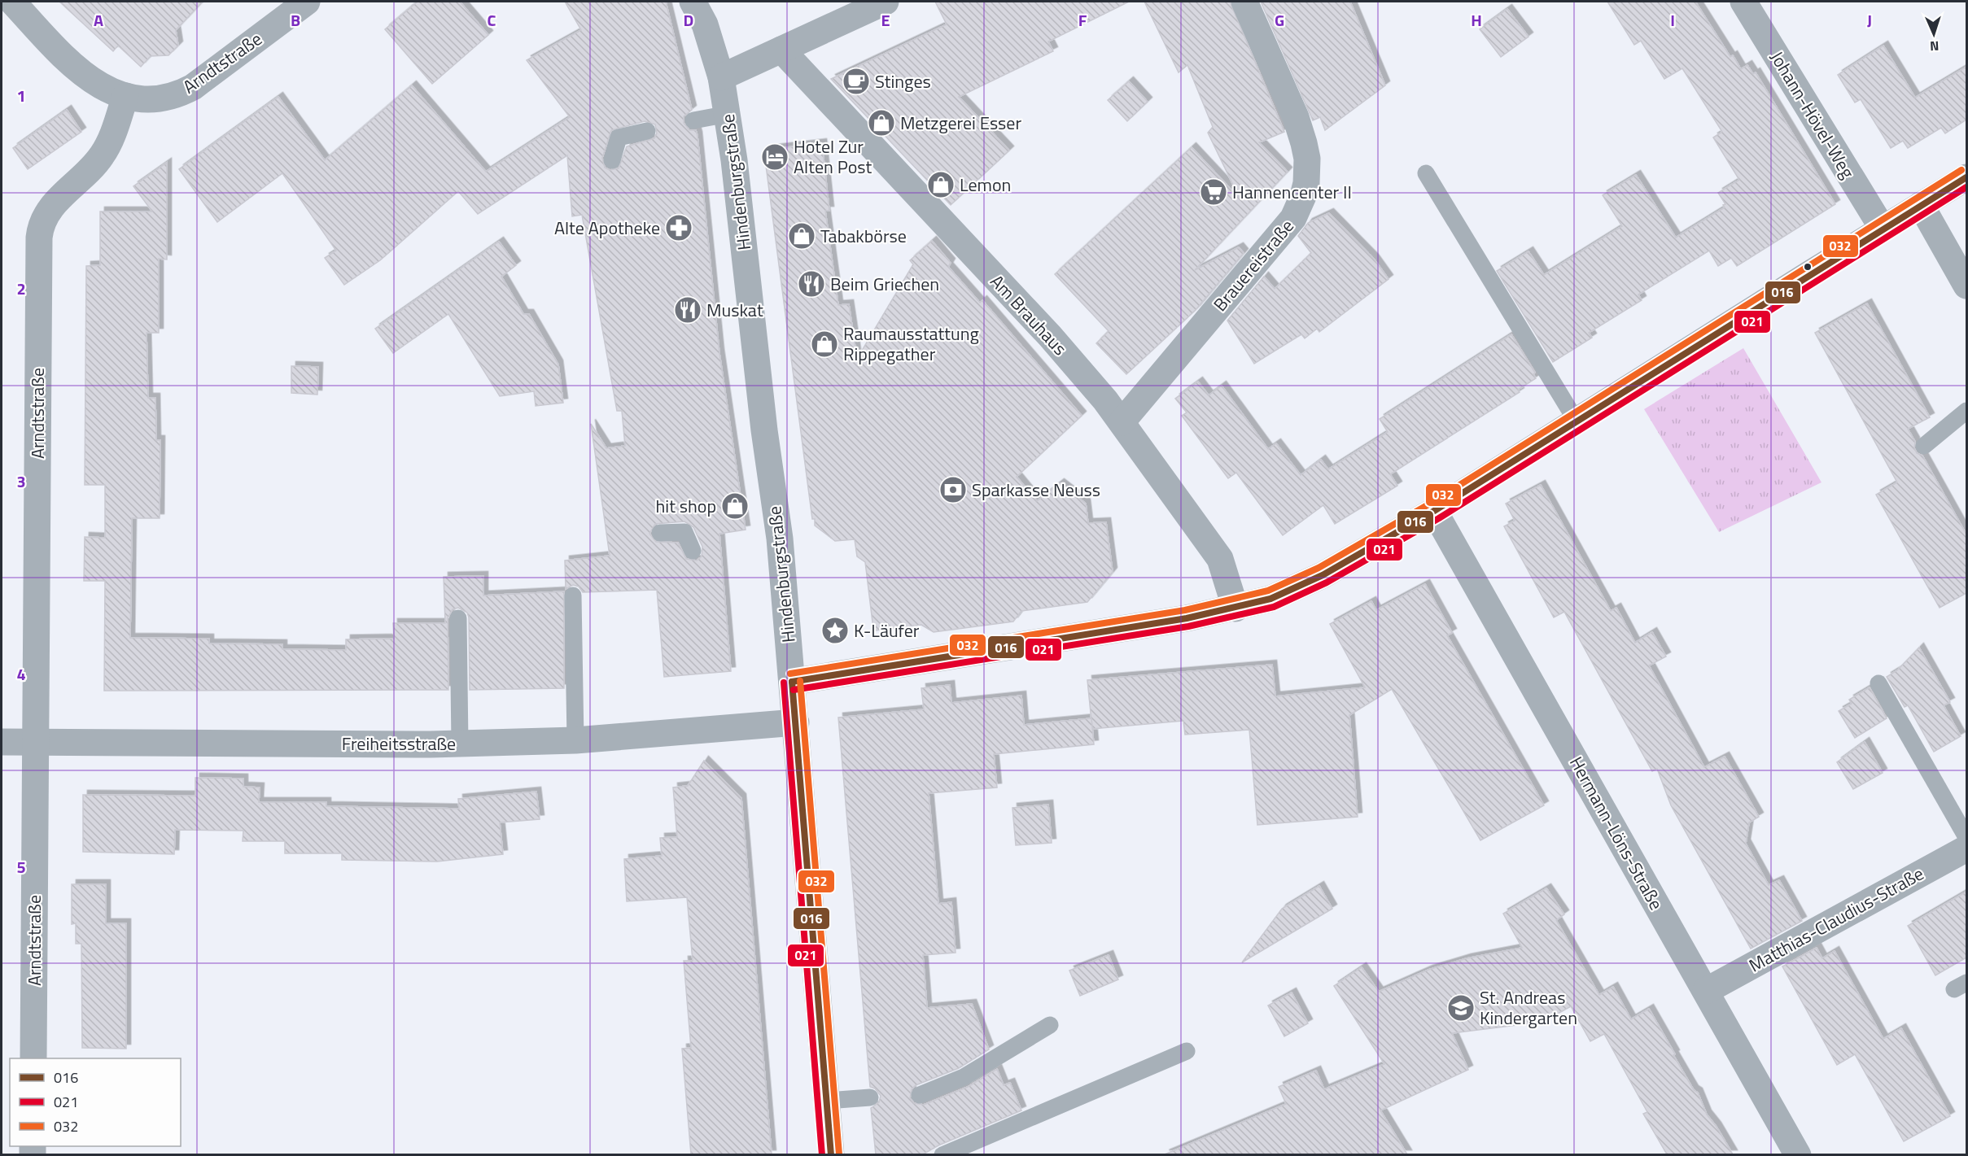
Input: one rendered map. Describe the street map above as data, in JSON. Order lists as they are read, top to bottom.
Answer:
{
  "streets": {
    "street": [
      "Arndtstraße",
      "Johann-Hövel-Weg",
      "Hindenburgstraße",
      "Brauereistraße",
      "Am Brauhaus",
      "Freiheitsstraße",
      "Hermann-Löns-Straße",
      "Matthias-Claudius-Straße"
    ]
  },
  "crossings": [
    ["Arndtstraße", "Freiheitsstraße"],
    ["Hindenburgstraße", "Freiheitsstraße"],
    ["Brauereistraße", "Am Brauhaus"],
    ["Hermann-Löns-Straße", "Matthias-Claudius-Straße"]
  ],
  "places": {
    "cafe": ["Stinges"],
    "shop": [
      "Metzgerei Esser",
      "Lemon",
      "Tabakbörse",
      "Raumausstattung Rippegather",
      "hit shop"
    ],
    "hotel": ["Hotel Zur Alten Post"],
    "supermarket": ["Hannencenter II"],
    "pharmacy": ["Alte Apotheke"],
    "restaurant": ["Beim Griechen", "Muskat"],
    "bank": ["Sparkasse Neuss"],
    "place": ["K-Läufer"],
    "school or university": ["St. Andreas Kindergarten"]
  },
  "lines": ["transit line 032", "transit line 016", "transit line 021"],
  "legend": ["016", "021", "032"],
  "north": "bottom",
  "grid": {
    "columns": [
      "A",
      "B",
      "C",
      "D",
      "E",
      "F",
      "G",
      "H",
      "I",
      "J"
    ],
    "rows": [
      "1",
      "2",
      "3",
      "4",
      "5"
    ]
  }
}
